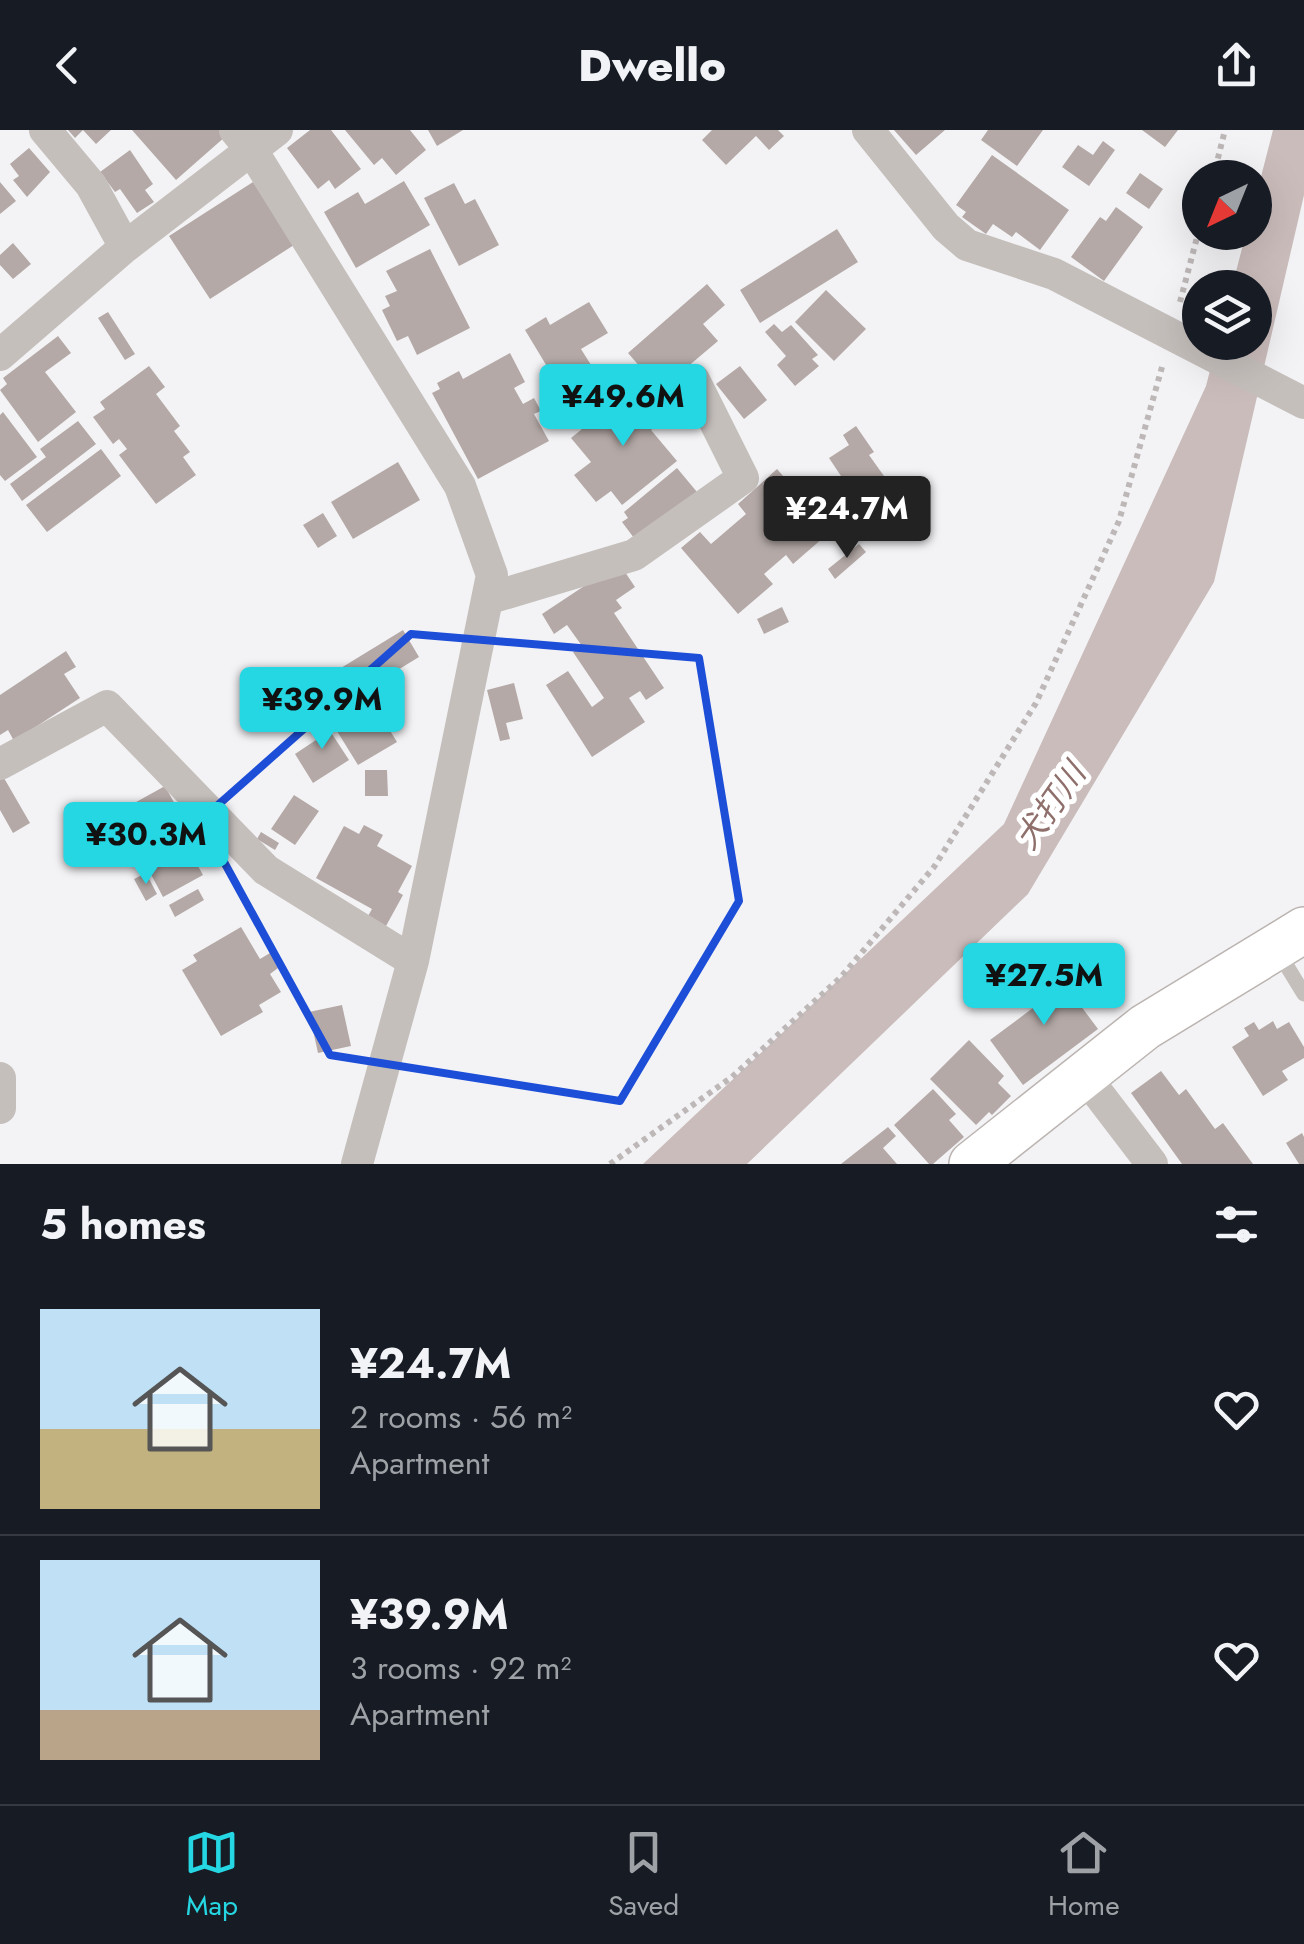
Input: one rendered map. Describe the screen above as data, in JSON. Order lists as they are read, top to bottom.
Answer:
{
  "water": ["犬打川"],
  "north": "bottom left",
  "page": {
    "header": "Dwello",
    "price": [
      "¥49.6M",
      "¥24.7M",
      "¥39.9M",
      "¥30.3M",
      "¥27.5M"
    ],
    "heading": "5 homes",
    "list": [
      {
        "name": "¥24.7M",
        "note": "2 rooms · 56 m² · Apartment"
      },
      {
        "name": "¥39.9M",
        "note": "3 rooms · 92 m² · Apartment"
      }
    ],
    "tabs": ["Map", "Saved", "Home"]
  }
}
